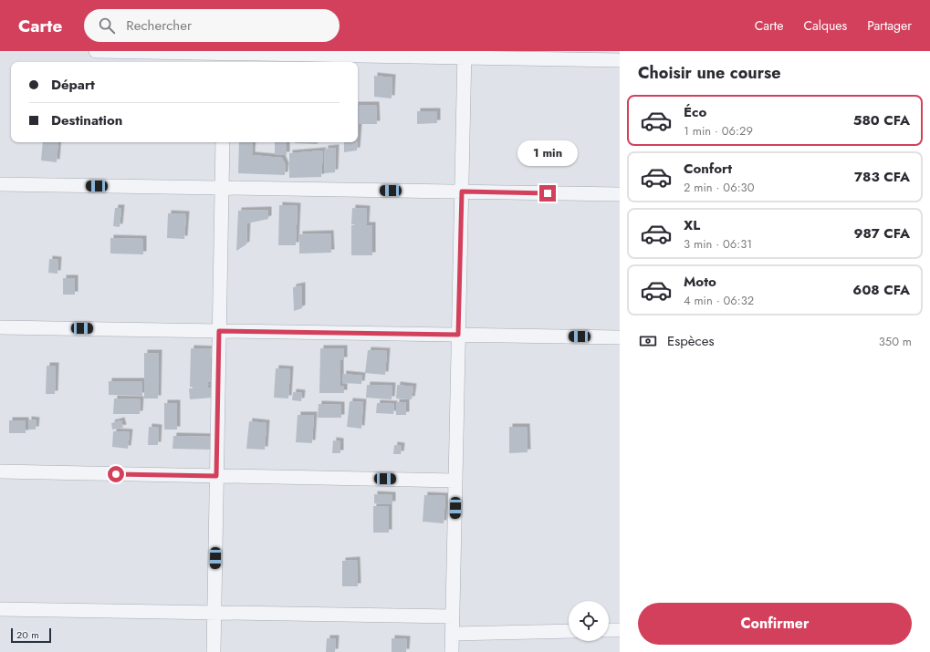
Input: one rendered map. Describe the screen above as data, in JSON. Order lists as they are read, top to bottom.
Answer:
{
  "scale_bar": "20 m",
  "page": {
    "header": "Carte",
    "search": "Rechercher",
    "nav": ["Carte", "Calques", "Partager"],
    "heading": "Choisir une course",
    "banner": ["Départ", "Destination"],
    "list": [
      {
        "name": "Éco",
        "note": "1 min · 06:29",
        "value": "580 CFA"
      },
      {
        "name": "Confort",
        "note": "2 min · 06:30",
        "value": "783 CFA"
      },
      {
        "name": "XL",
        "note": "3 min · 06:31",
        "value": "987 CFA"
      },
      {
        "name": "Moto",
        "note": "4 min · 06:32",
        "value": "608 CFA"
      }
    ],
    "bubble": "1 min",
    "pay": ["Espèces", "350 m"],
    "buttons": "Confirmer",
    "scale": "20 m"
  }
}
